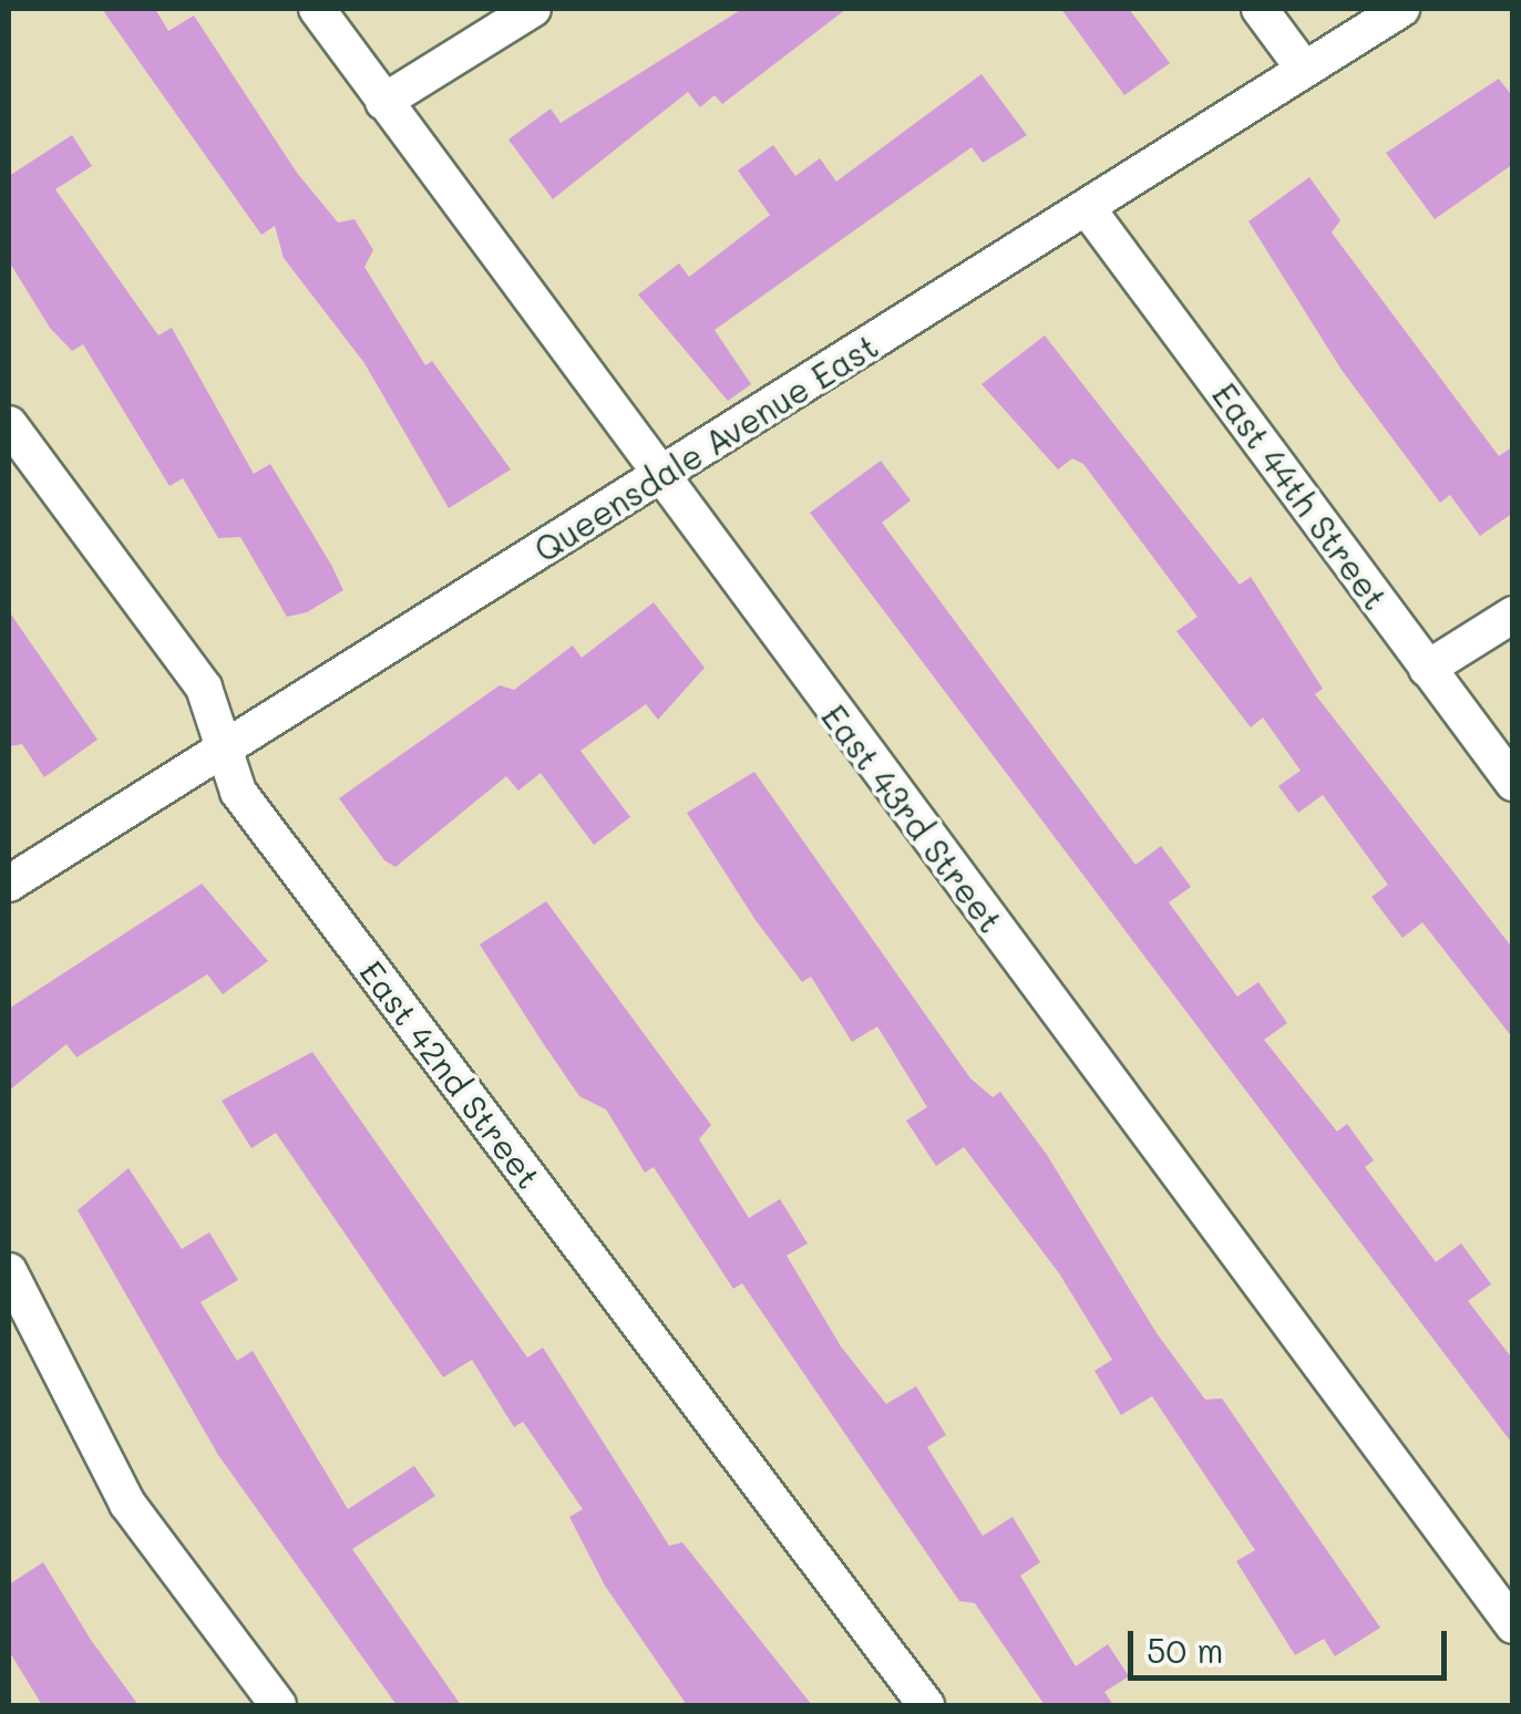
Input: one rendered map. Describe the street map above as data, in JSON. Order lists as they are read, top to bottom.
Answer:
{
  "streets": {
    "street": [
      "Queensdale Avenue East",
      "East 44th Street",
      "East 43rd Street",
      "East 42nd Street"
    ]
  },
  "crossings": [
    ["Queensdale Avenue East", "East 44th Street"],
    ["Queensdale Avenue East", "East 43rd Street"],
    ["Queensdale Avenue East", "East 42nd Street"]
  ],
  "scale_bar": "50 m"
}
